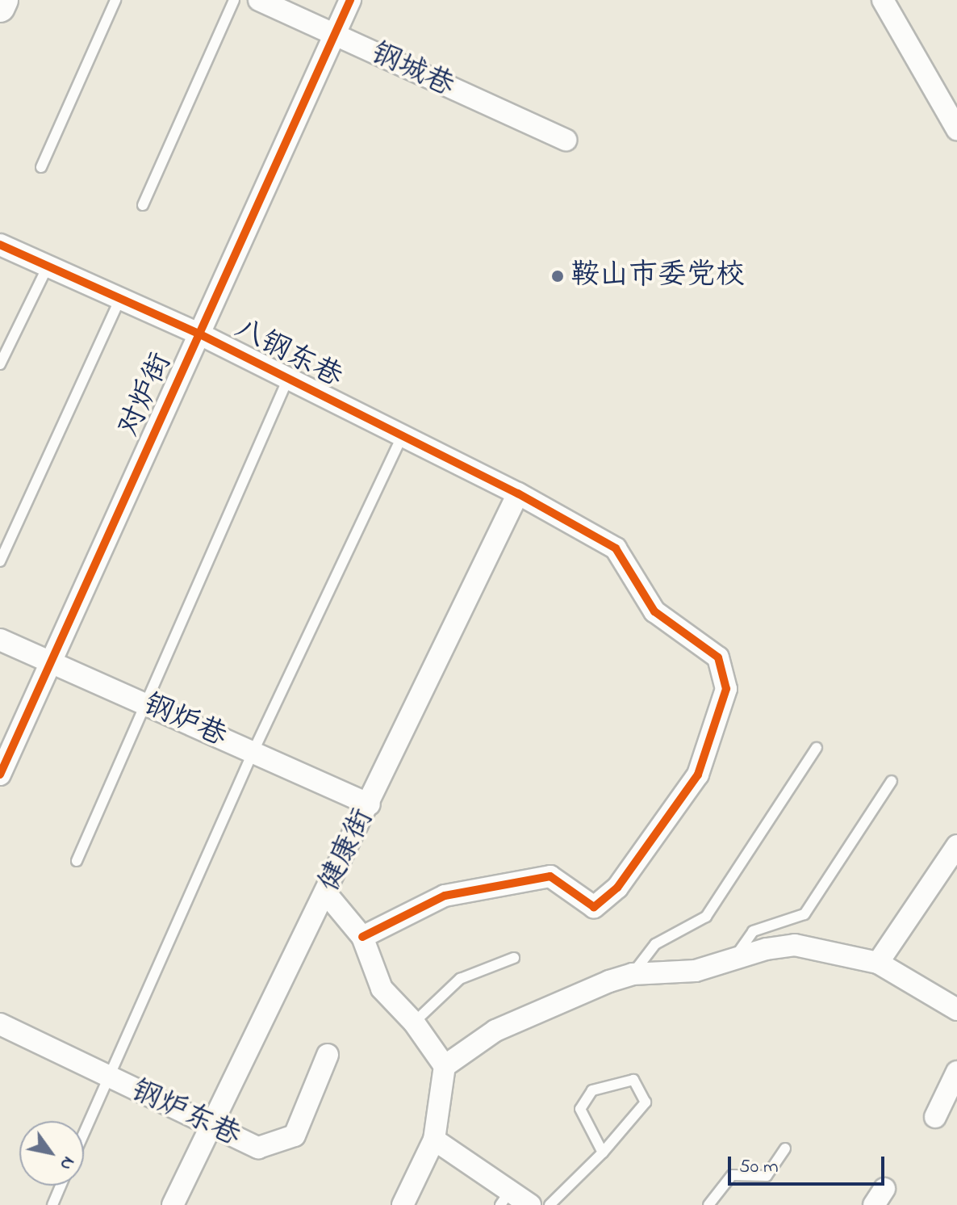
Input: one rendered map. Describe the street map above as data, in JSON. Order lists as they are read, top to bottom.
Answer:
{
  "streets": {
    "street": [
      "钢城巷",
      "八钢东巷",
      "对炉街",
      "钢炉巷",
      "健康街",
      "钢炉东巷"
    ]
  },
  "crossings": [
    ["钢城巷", "对炉街"],
    ["八钢东巷", "对炉街"],
    ["八钢东巷", "健康街"],
    ["对炉街", "钢炉巷"],
    ["钢炉巷", "健康街"],
    ["健康街", "钢炉东巷"]
  ],
  "places": ["鞍山市委党校"],
  "scale_bar": "50 m",
  "north": "bottom right"
}
